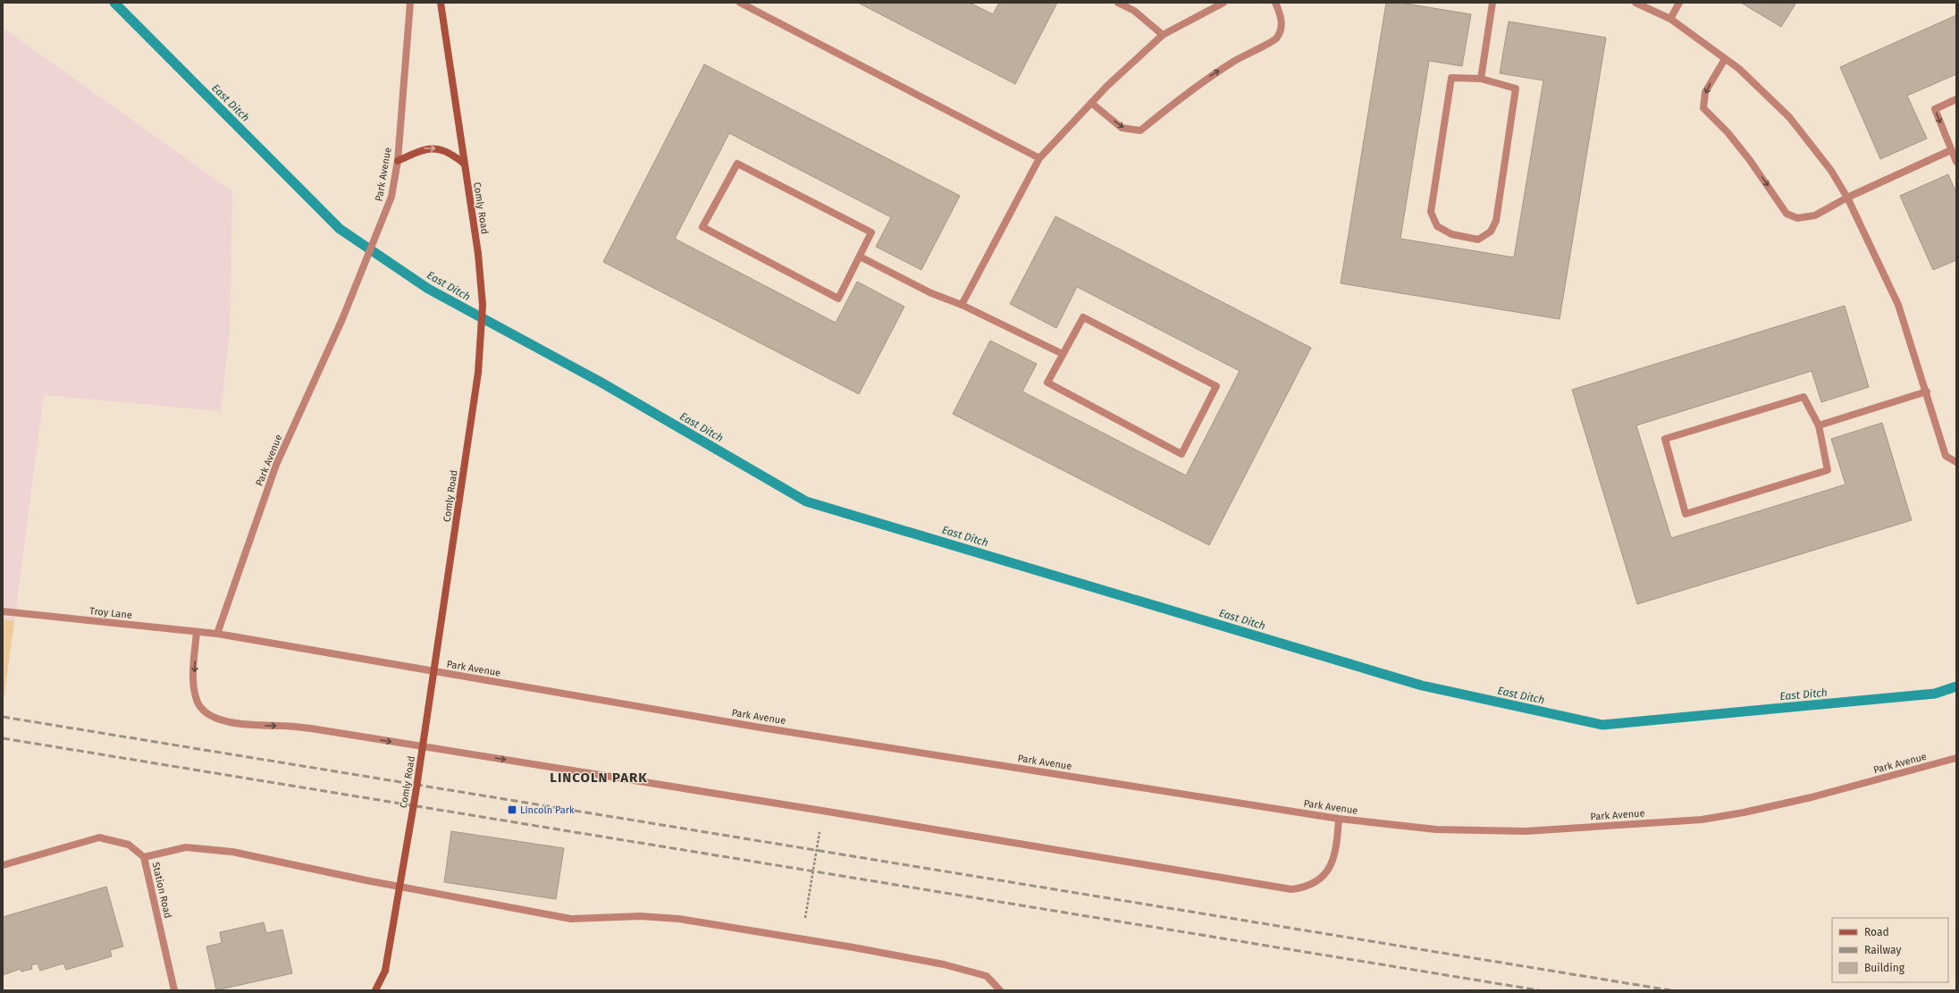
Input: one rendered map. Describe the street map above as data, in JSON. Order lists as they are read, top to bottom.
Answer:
{
  "streets": {
    "main road": ["Comly Road"],
    "street": ["Park Avenue", "Troy Lane", "Station Road"]
  },
  "crossings": [
    ["Park Avenue", "Troy Lane"]
  ],
  "districts": ["LINCOLN PARK"],
  "water": ["East Ditch"],
  "places": {
    "transit": ["Lincoln Park"]
  },
  "legend": ["Road", "Railway", "Building"]
}
